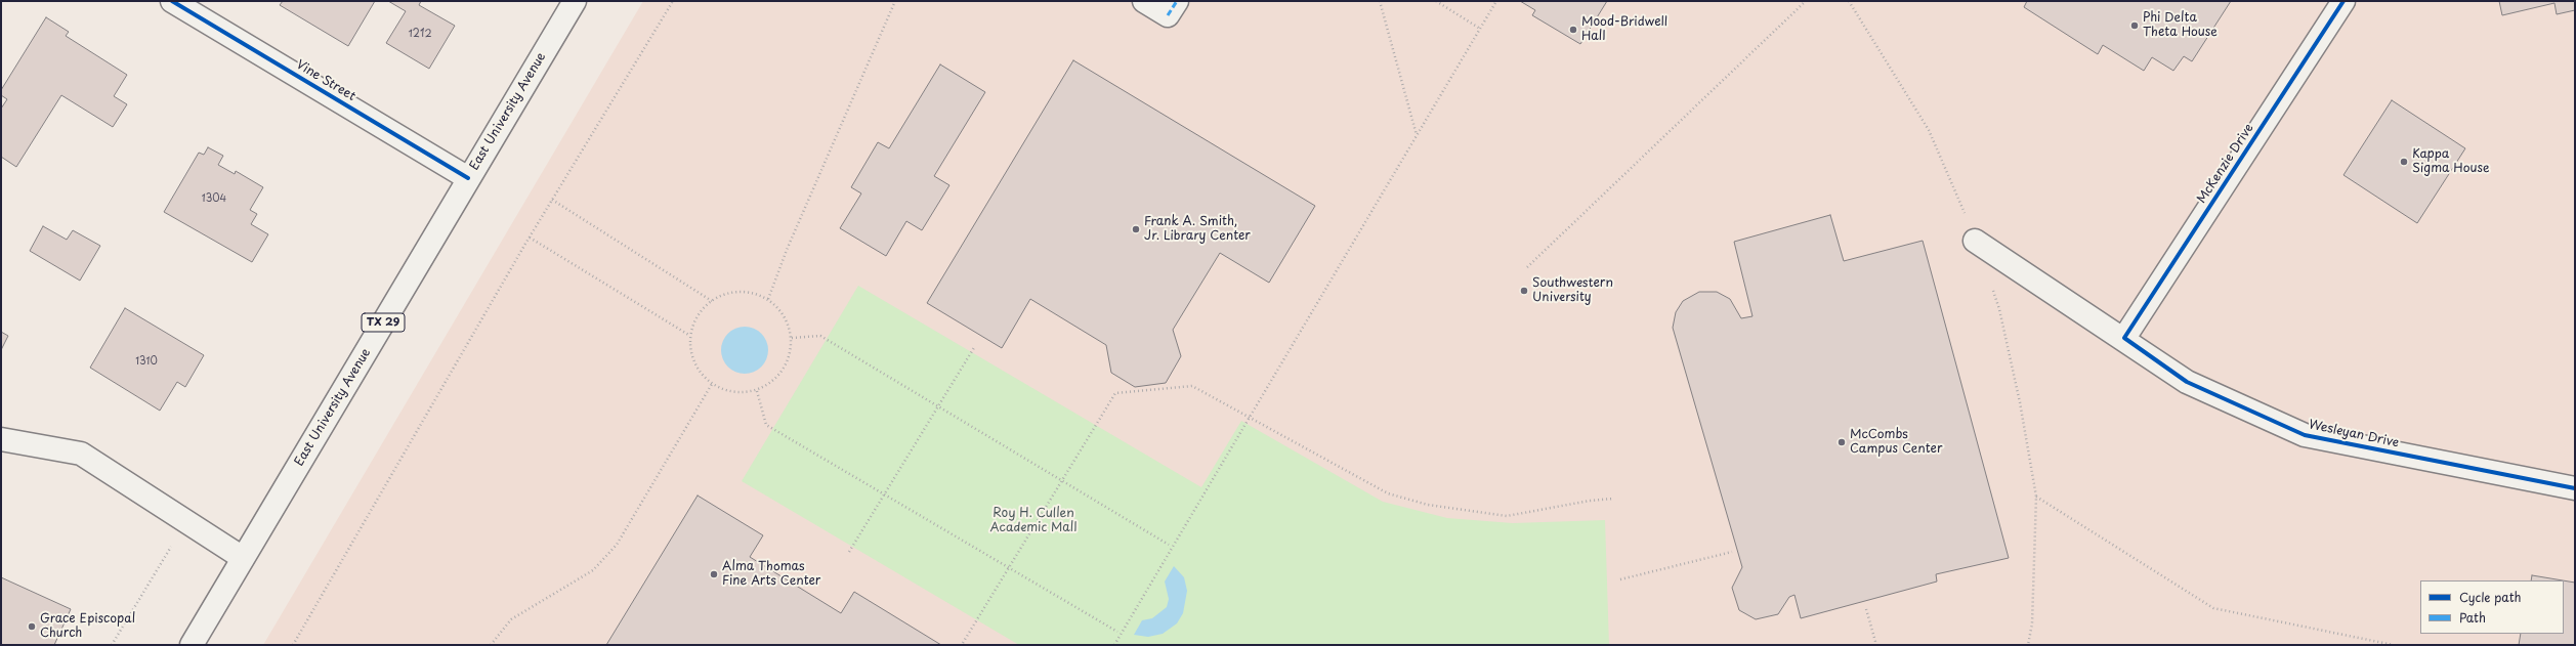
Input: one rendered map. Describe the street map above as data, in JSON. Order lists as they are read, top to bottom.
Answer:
{
  "streets": {
    "street": [
      "Vine Street",
      "East University Avenue",
      "McKenzie Drive",
      "TX 29",
      "Wesleyan Drive"
    ]
  },
  "crossings": [
    ["Vine Street", "East University Avenue"],
    ["McKenzie Drive", "Wesleyan Drive"]
  ],
  "parks": ["Roy H. Cullen Academic Mall"],
  "places": [
    "Phi Delta Theta House",
    "Mood-Bridwell Hall",
    "Kappa Sigma House",
    "Frank A. Smith, Jr. Library Center",
    "Southwestern University",
    "McCombs Campus Center",
    "Alma Thomas Fine Arts Center",
    "Grace Episcopal Church"
  ],
  "house_numbers": ["1212", "1304", "1310"],
  "legend": ["Cycle path", "Path"]
}
